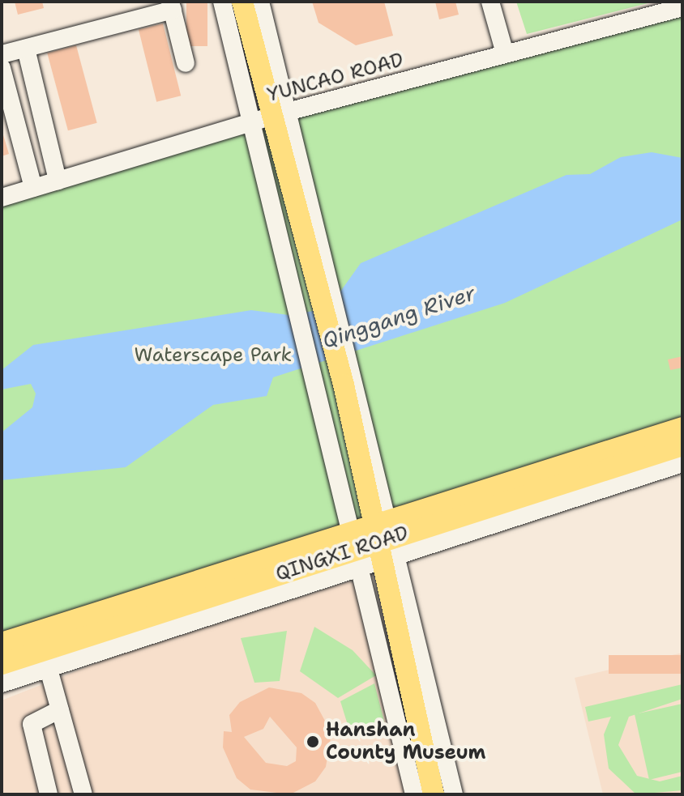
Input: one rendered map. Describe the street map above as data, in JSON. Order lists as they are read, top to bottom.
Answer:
{
  "streets": {
    "main road": ["QINGXI ROAD"],
    "street": ["YUNCAO ROAD"]
  },
  "water": ["Qinggang River"],
  "parks": ["Waterscape Park"],
  "places": ["Hanshan County Museum"]
}
